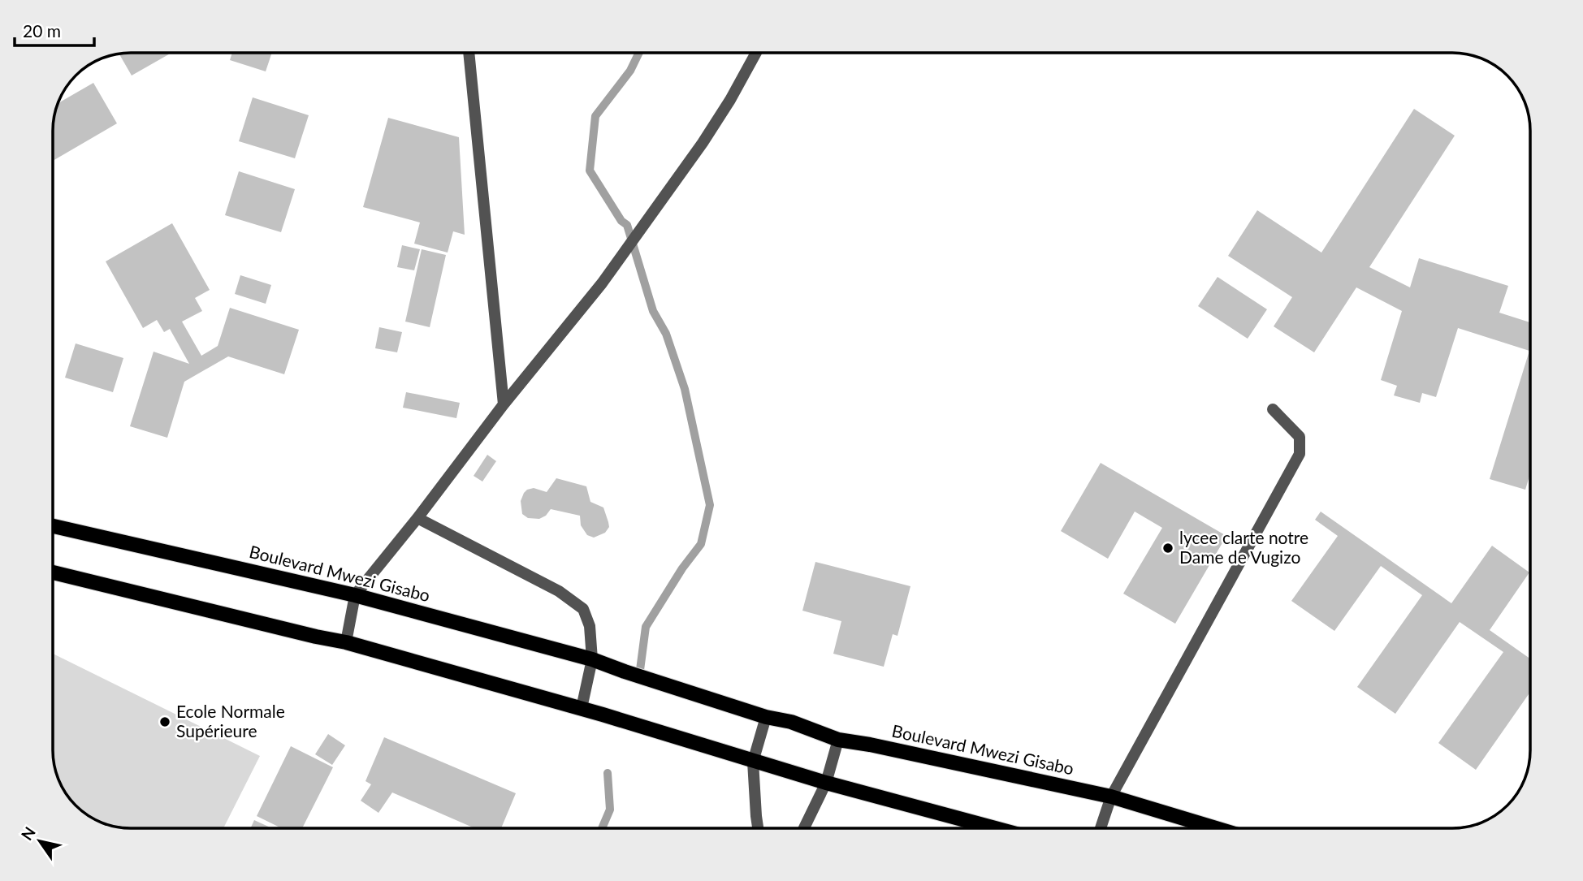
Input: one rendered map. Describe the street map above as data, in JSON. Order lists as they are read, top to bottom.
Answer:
{
  "streets": {
    "main road": ["Boulevard Mwezi Gisabo"]
  },
  "places": ["lycee clarte notre Dame de Vugizo", "Ecole Normale Supérieure"],
  "scale_bar": "20 m",
  "north": "top left"
}
